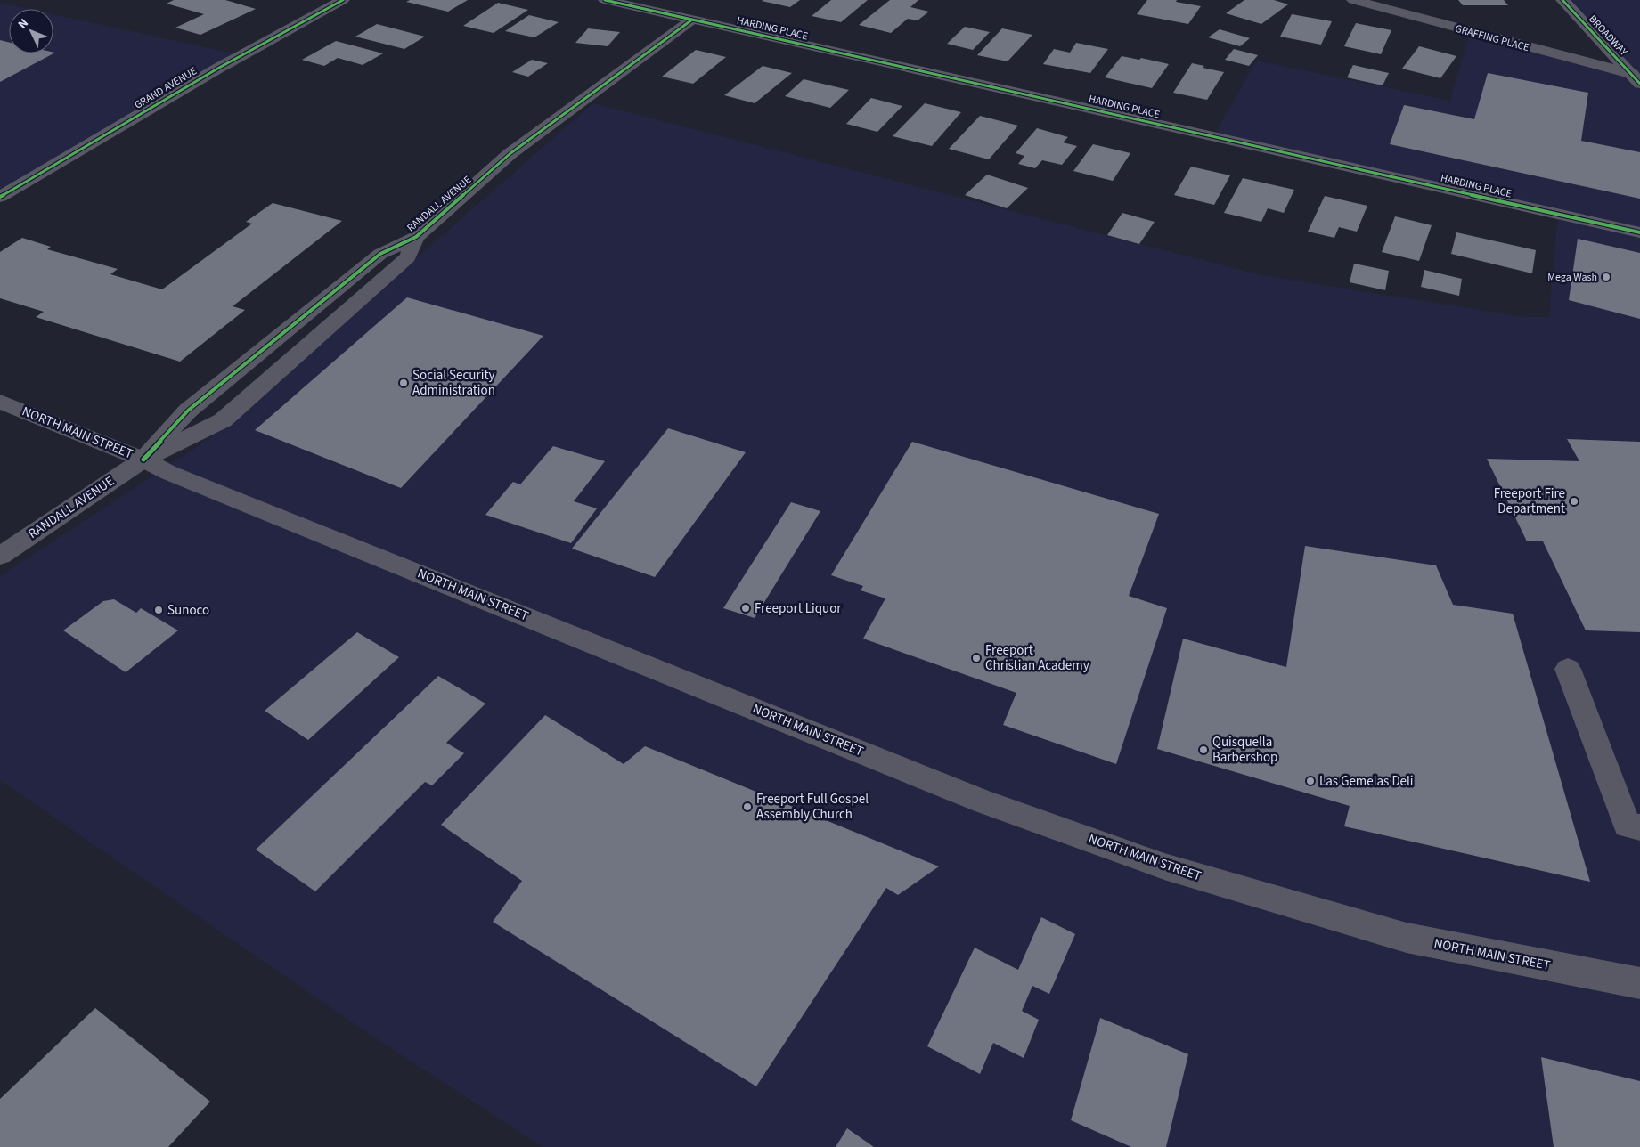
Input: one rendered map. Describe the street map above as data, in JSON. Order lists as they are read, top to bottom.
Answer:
{
  "streets": {
    "street": [
      "HARDING PLACE",
      "BROADWAY",
      "GRAFFING PLACE",
      "GRAND AVENUE",
      "RANDALL AVENUE",
      "NORTH MAIN STREET"
    ]
  },
  "crossings": [
    ["HARDING PLACE", "RANDALL AVENUE"],
    ["BROADWAY", "GRAFFING PLACE"],
    ["RANDALL AVENUE", "NORTH MAIN STREET"]
  ],
  "places": [
    "Mega Wash",
    "Social Security Administration",
    "Freeport Fire Department",
    "Freeport Liquor",
    "Sunoco",
    "Freeport Christian Academy",
    "Quisquella Barbershop",
    "Las Gemelas Deli",
    "Freeport Full Gospel Assembly Church"
  ],
  "north": "top left"
}
